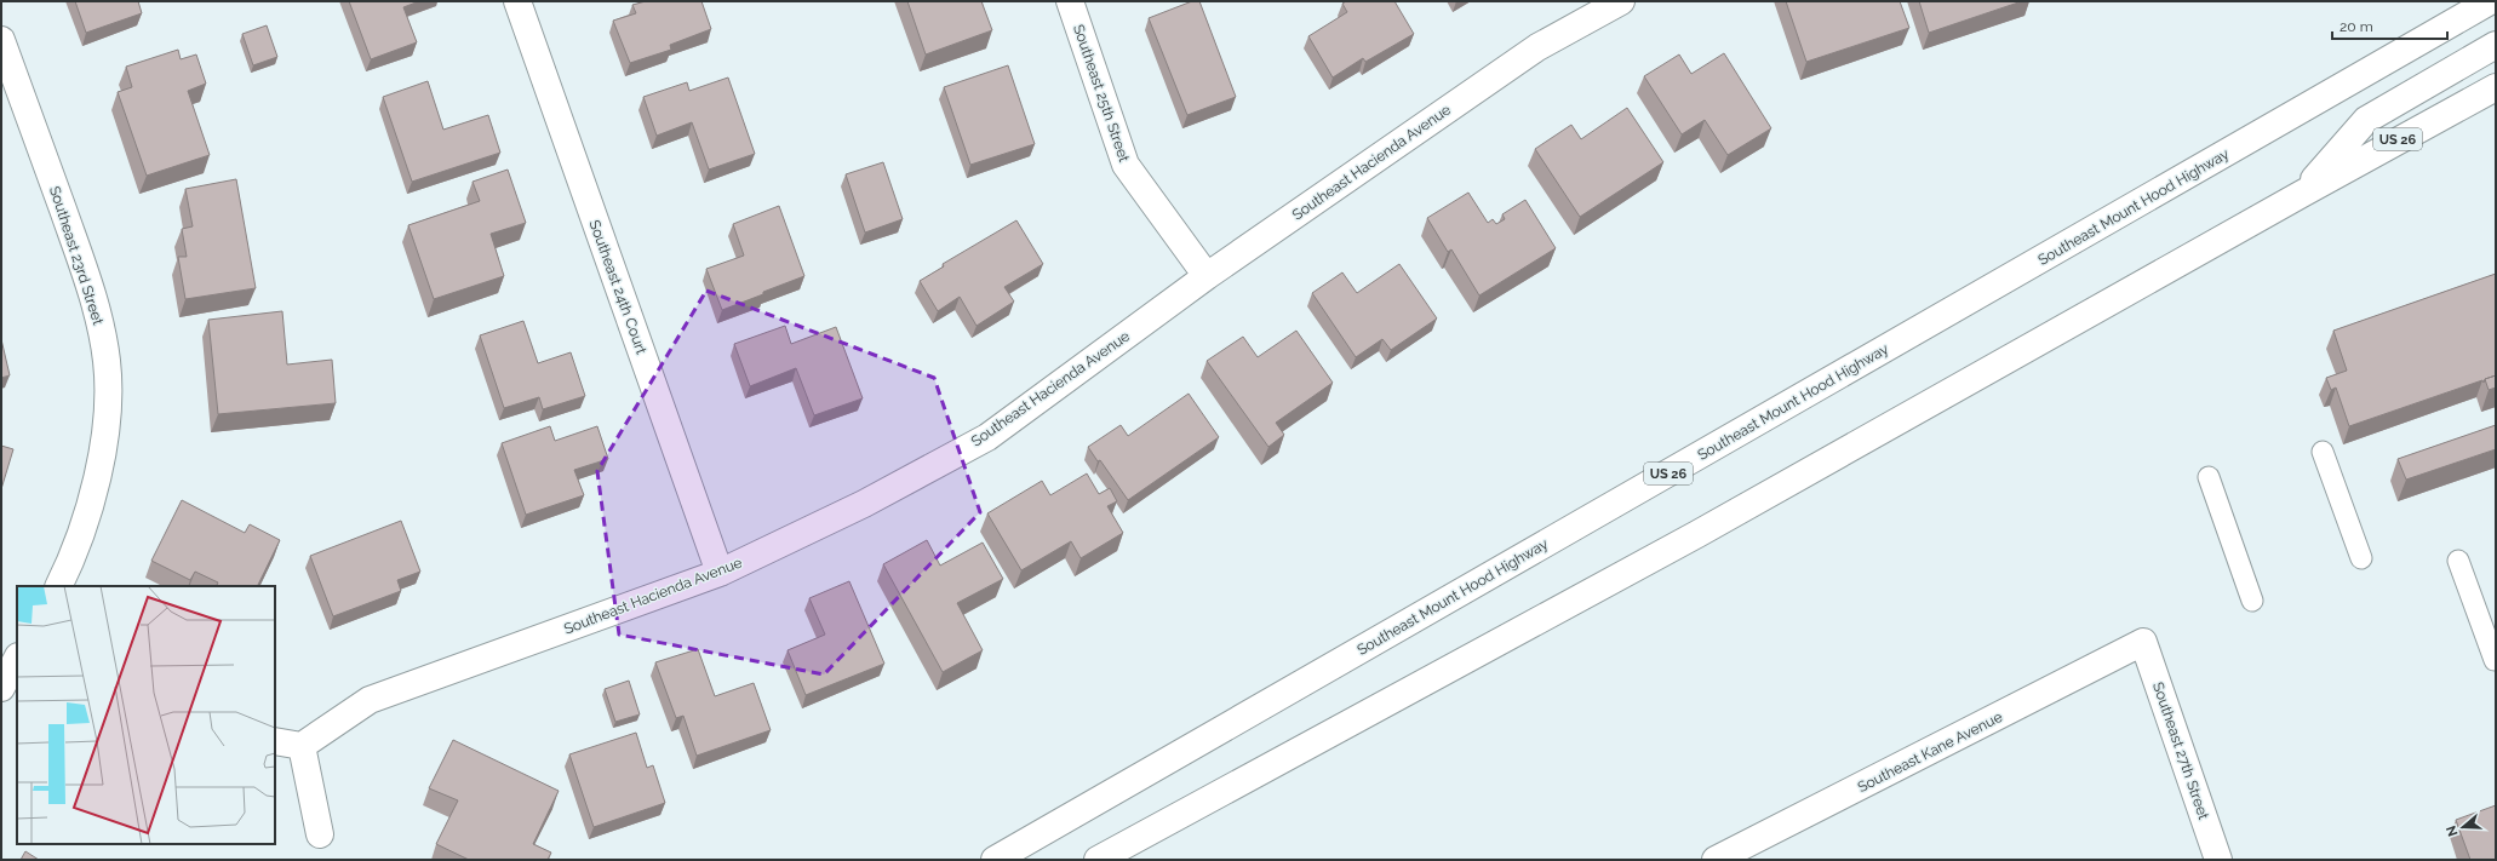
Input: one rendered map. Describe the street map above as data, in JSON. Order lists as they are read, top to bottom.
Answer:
{
  "streets": {
    "main road": [
      "Southeast 25th Street",
      "US 26",
      "Southeast Hacienda Avenue",
      "Southeast Mount Hood Highway",
      "Southeast 23rd Street",
      "Southeast 24th Court",
      "Southeast 27th Street",
      "Southeast Kane Avenue"
    ]
  },
  "crossings": [
    ["Southeast 25th Street", "Southeast Hacienda Avenue"],
    ["Southeast Hacienda Avenue", "Southeast 24th Court"],
    ["Southeast 27th Street", "Southeast Kane Avenue"]
  ],
  "scale_bar": "20 m",
  "north": "left"
}
